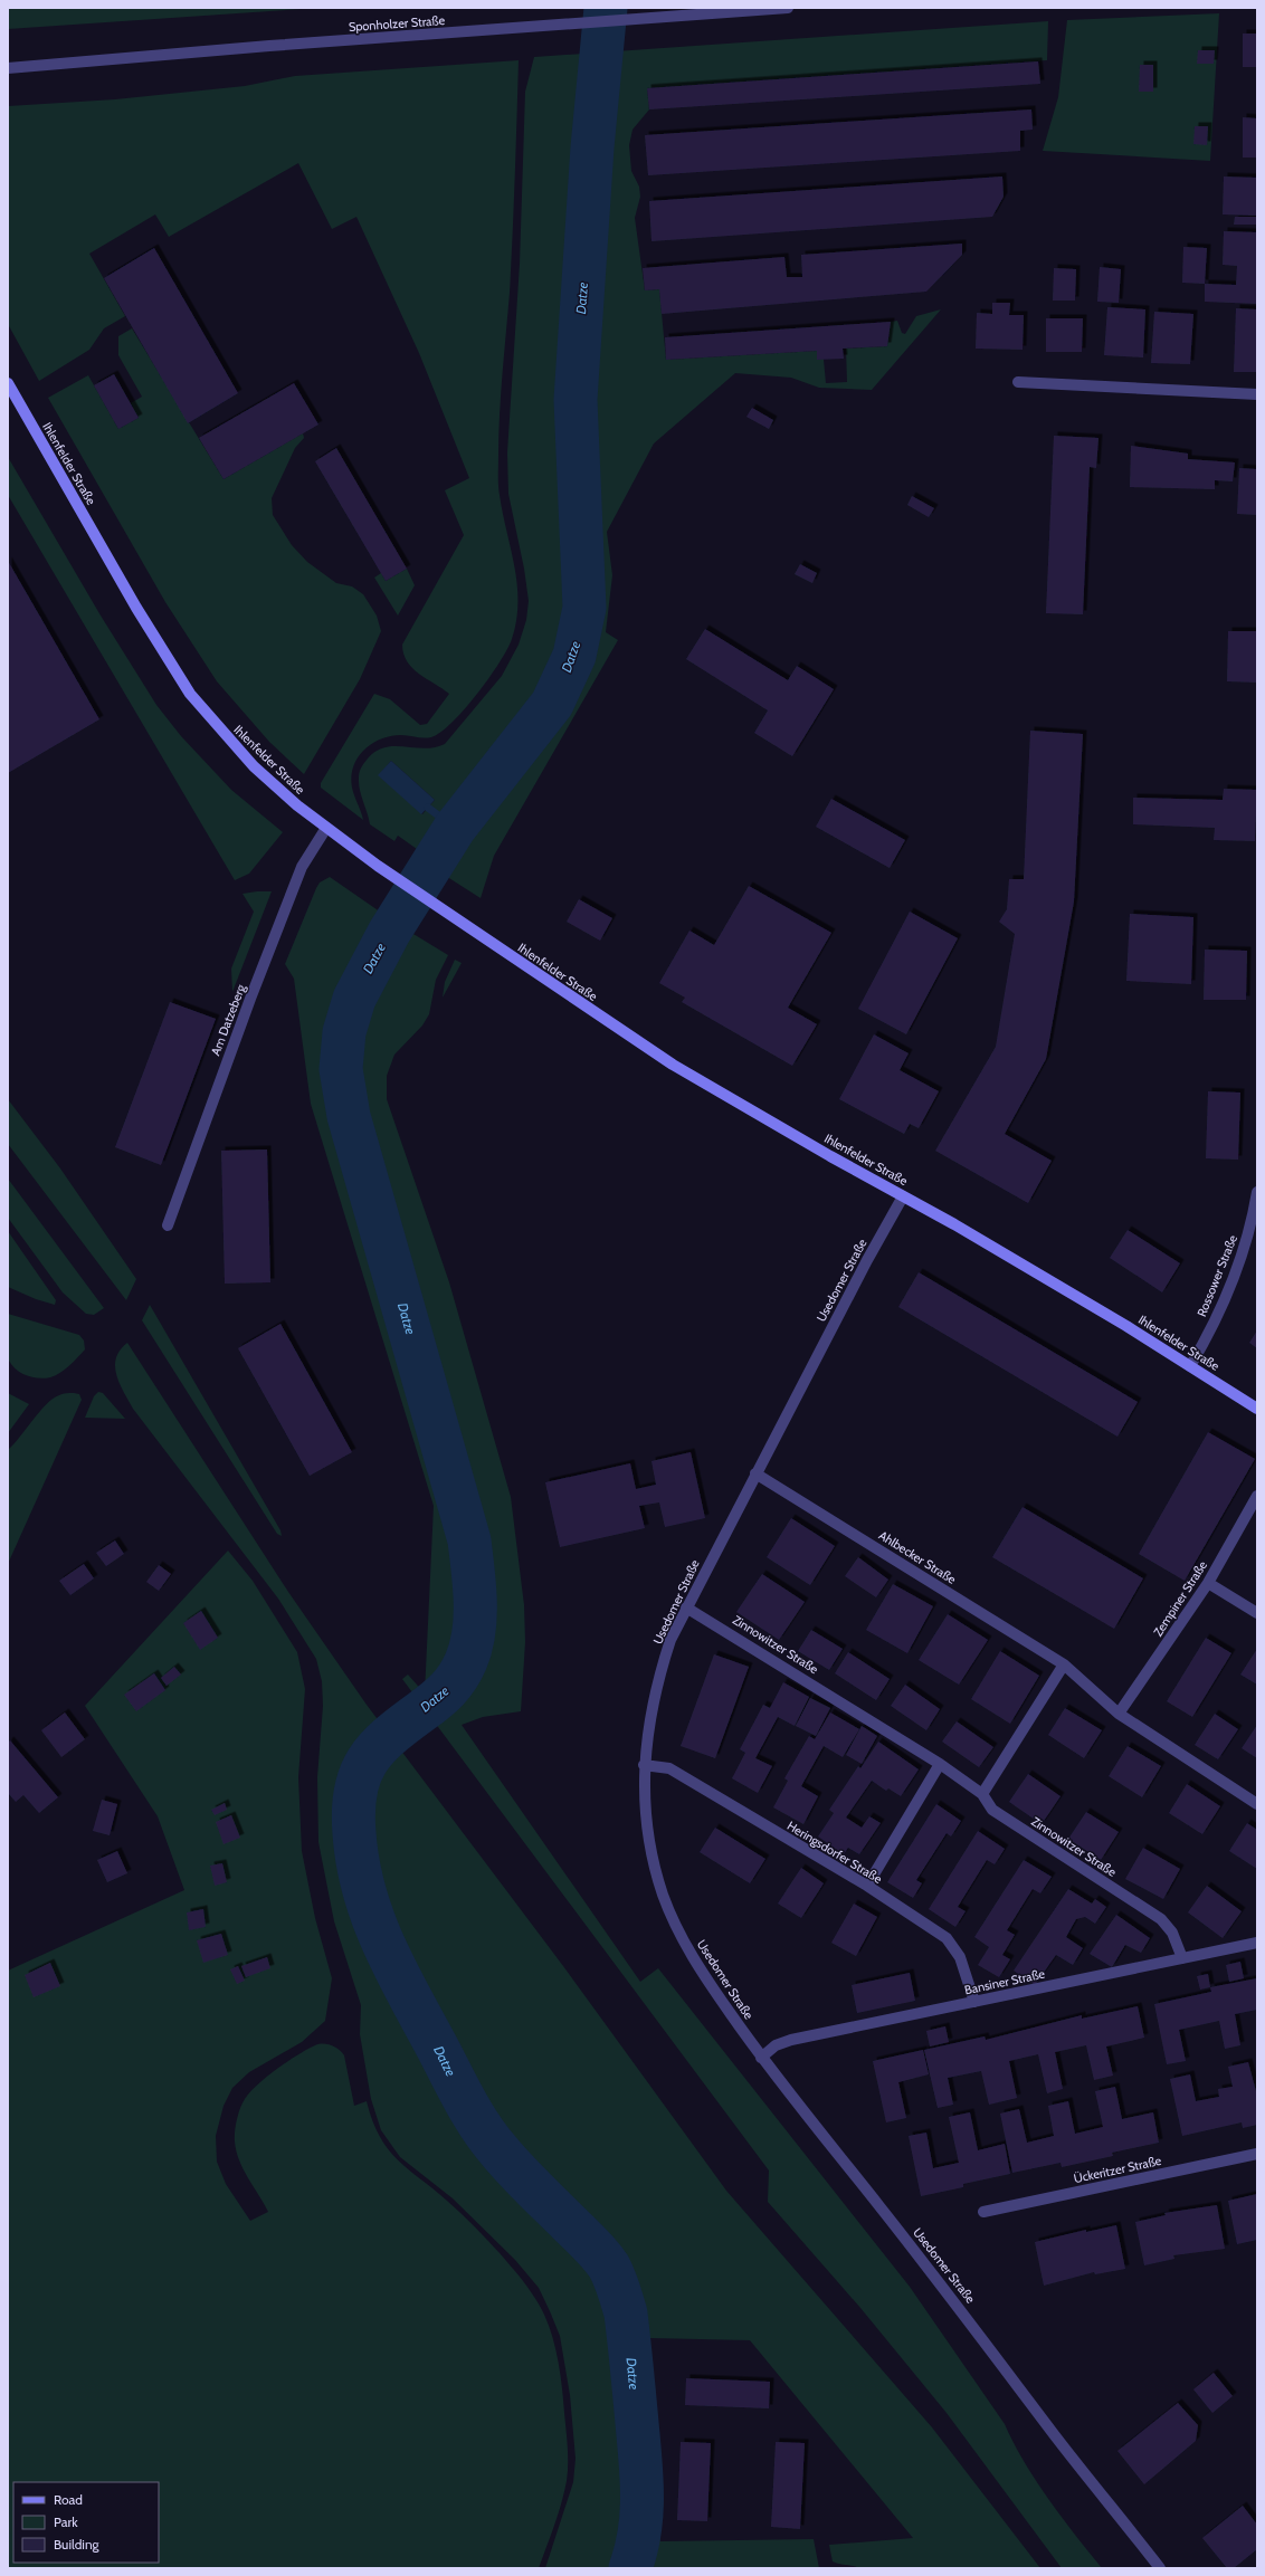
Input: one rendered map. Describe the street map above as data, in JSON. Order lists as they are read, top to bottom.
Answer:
{
  "streets": {
    "main road": ["Ihlenfelder Straße"],
    "street": [
      "Sponholzer Straße",
      "Am Datzeberg",
      "Rossower Straße",
      "Usedomer Straße",
      "Ahlbecker Straße",
      "Zempiner Straße",
      "Zinnowitzer Straße",
      "Heringsdorfer Straße",
      "Bansiner Straße",
      "Ückeritzer Straße"
    ]
  },
  "crossings": [
    ["Ihlenfelder Straße", "Am Datzeberg"],
    ["Ihlenfelder Straße", "Rossower Straße"],
    ["Ihlenfelder Straße", "Usedomer Straße"],
    ["Usedomer Straße", "Ahlbecker Straße"],
    ["Usedomer Straße", "Zinnowitzer Straße"],
    ["Usedomer Straße", "Heringsdorfer Straße"],
    ["Usedomer Straße", "Bansiner Straße"],
    ["Ahlbecker Straße", "Zempiner Straße"],
    ["Zinnowitzer Straße", "Bansiner Straße"],
    ["Heringsdorfer Straße", "Bansiner Straße"]
  ],
  "water": ["Datze"],
  "legend": ["Road", "Park", "Building"]
}
